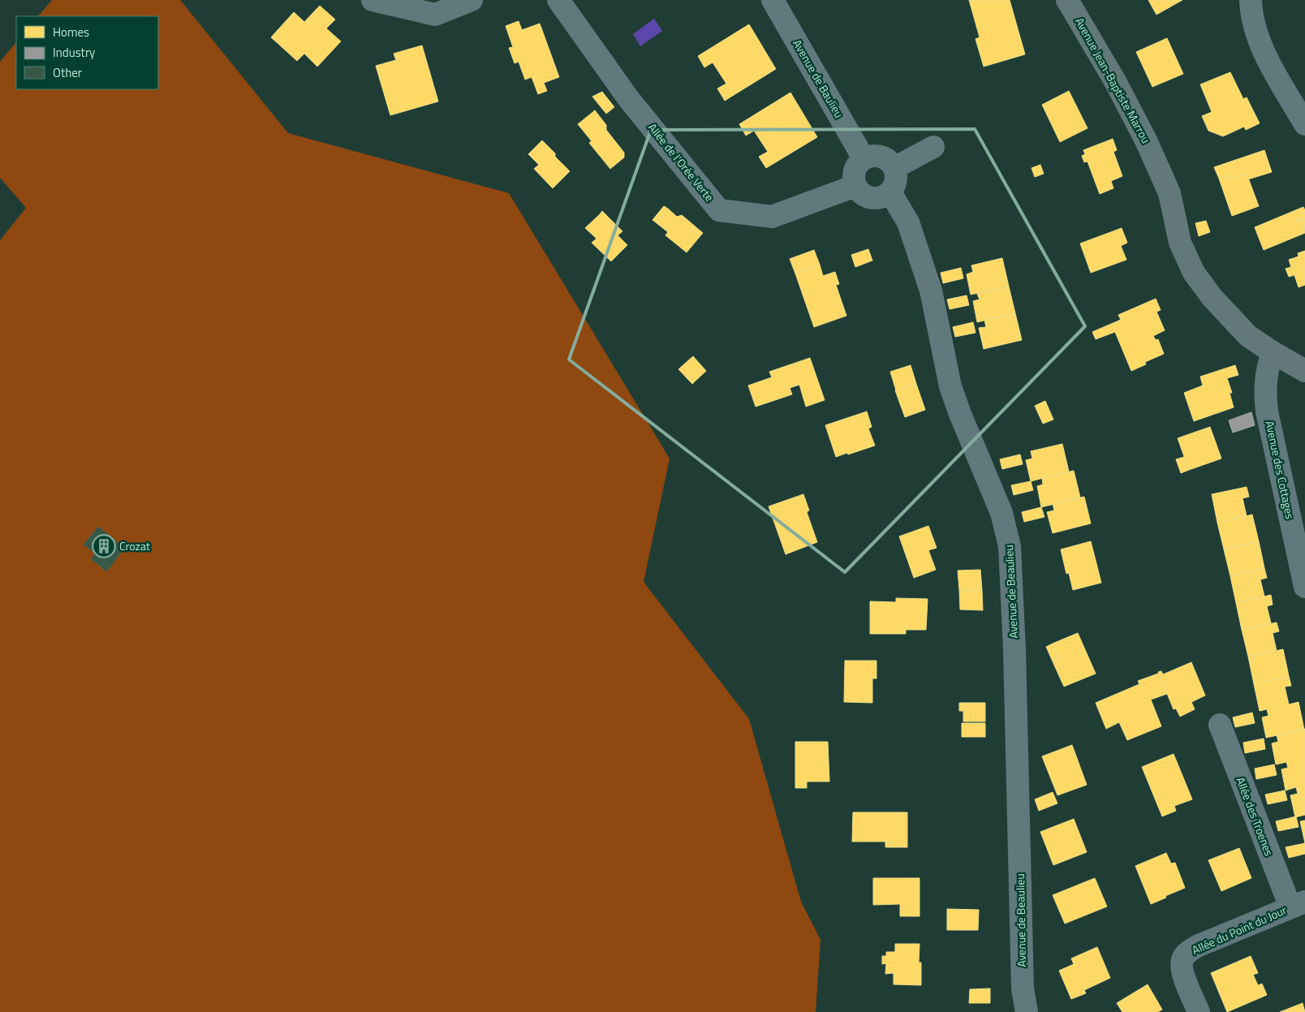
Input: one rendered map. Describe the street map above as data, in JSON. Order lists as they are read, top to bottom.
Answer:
{
  "streets": {
    "main road": ["Avenue Jean-Baptiste Marrou"],
    "street": [
      "Avenue de Baulieu",
      "Allée de l'Orée Verte",
      "Avenue des Cottages",
      "Avenue de Beaulieu",
      "Allée des Troenes",
      "Allée du Point du Jour"
    ]
  },
  "crossings": [
    ["Avenue de Baulieu", "Allée de l'Orée Verte"],
    ["Avenue de Baulieu", "Avenue de Beaulieu"],
    ["Avenue Jean-Baptiste Marrou", "Avenue des Cottages"],
    ["Allée de l'Orée Verte", "Avenue de Beaulieu"],
    ["Allée des Troenes", "Allée du Point du Jour"]
  ],
  "places": {
    "building": ["Crozat"]
  },
  "legend": ["Homes", "Industry", "Other"]
}
